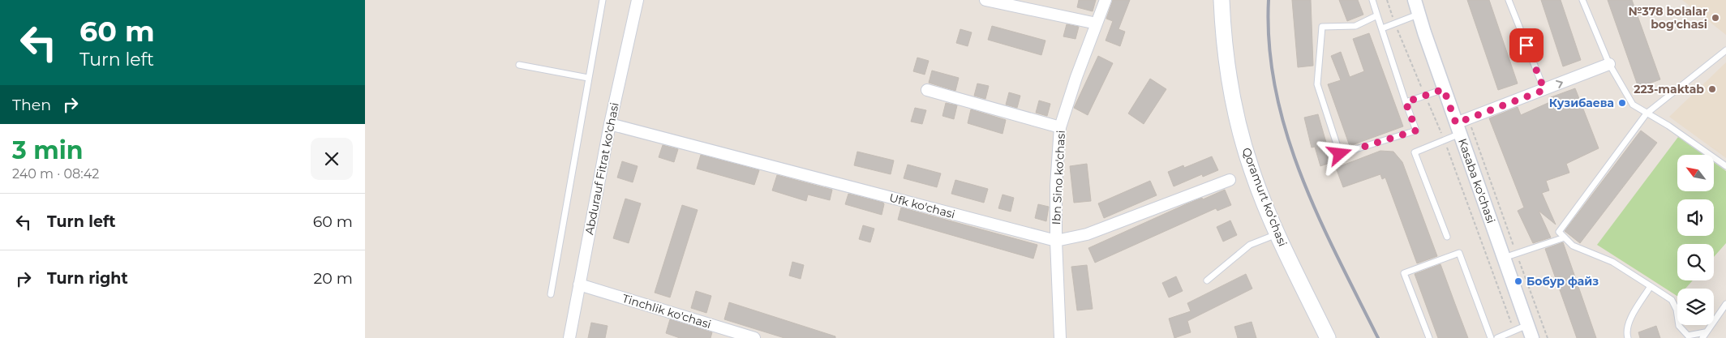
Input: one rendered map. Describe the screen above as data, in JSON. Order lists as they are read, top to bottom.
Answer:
{
  "streets": {
    "main road": ["Qoramurt koʻchasi"],
    "street": [
      "Abdurauf Fitrat ko'chasi",
      "Ibn Sino ko'chasi",
      "Kasaba ko'chasi",
      "Ufk ko'chasi",
      "Tinchlik ko'chasi"
    ]
  },
  "crossings": [
    ["Abdurauf Fitrat ko'chasi", "Ufk ko'chasi"],
    ["Abdurauf Fitrat ko'chasi", "Tinchlik ko'chasi"],
    ["Ibn Sino ko'chasi", "Ufk ko'chasi"]
  ],
  "places": [
    "№378 bolalar bog'chasi",
    "223-maktab",
    "Кузибаева",
    "Бобур файз"
  ],
  "north": "top left",
  "page": {
    "turn": ["60 m", "Turn left"],
    "then": "Then",
    "heading": ["3 min", "240 m · 08:42"],
    "list": [
      {
        "name": "Turn left",
        "value": "60 m"
      },
      {
        "name": "Turn right",
        "value": "20 m"
      }
    ]
  }
}
